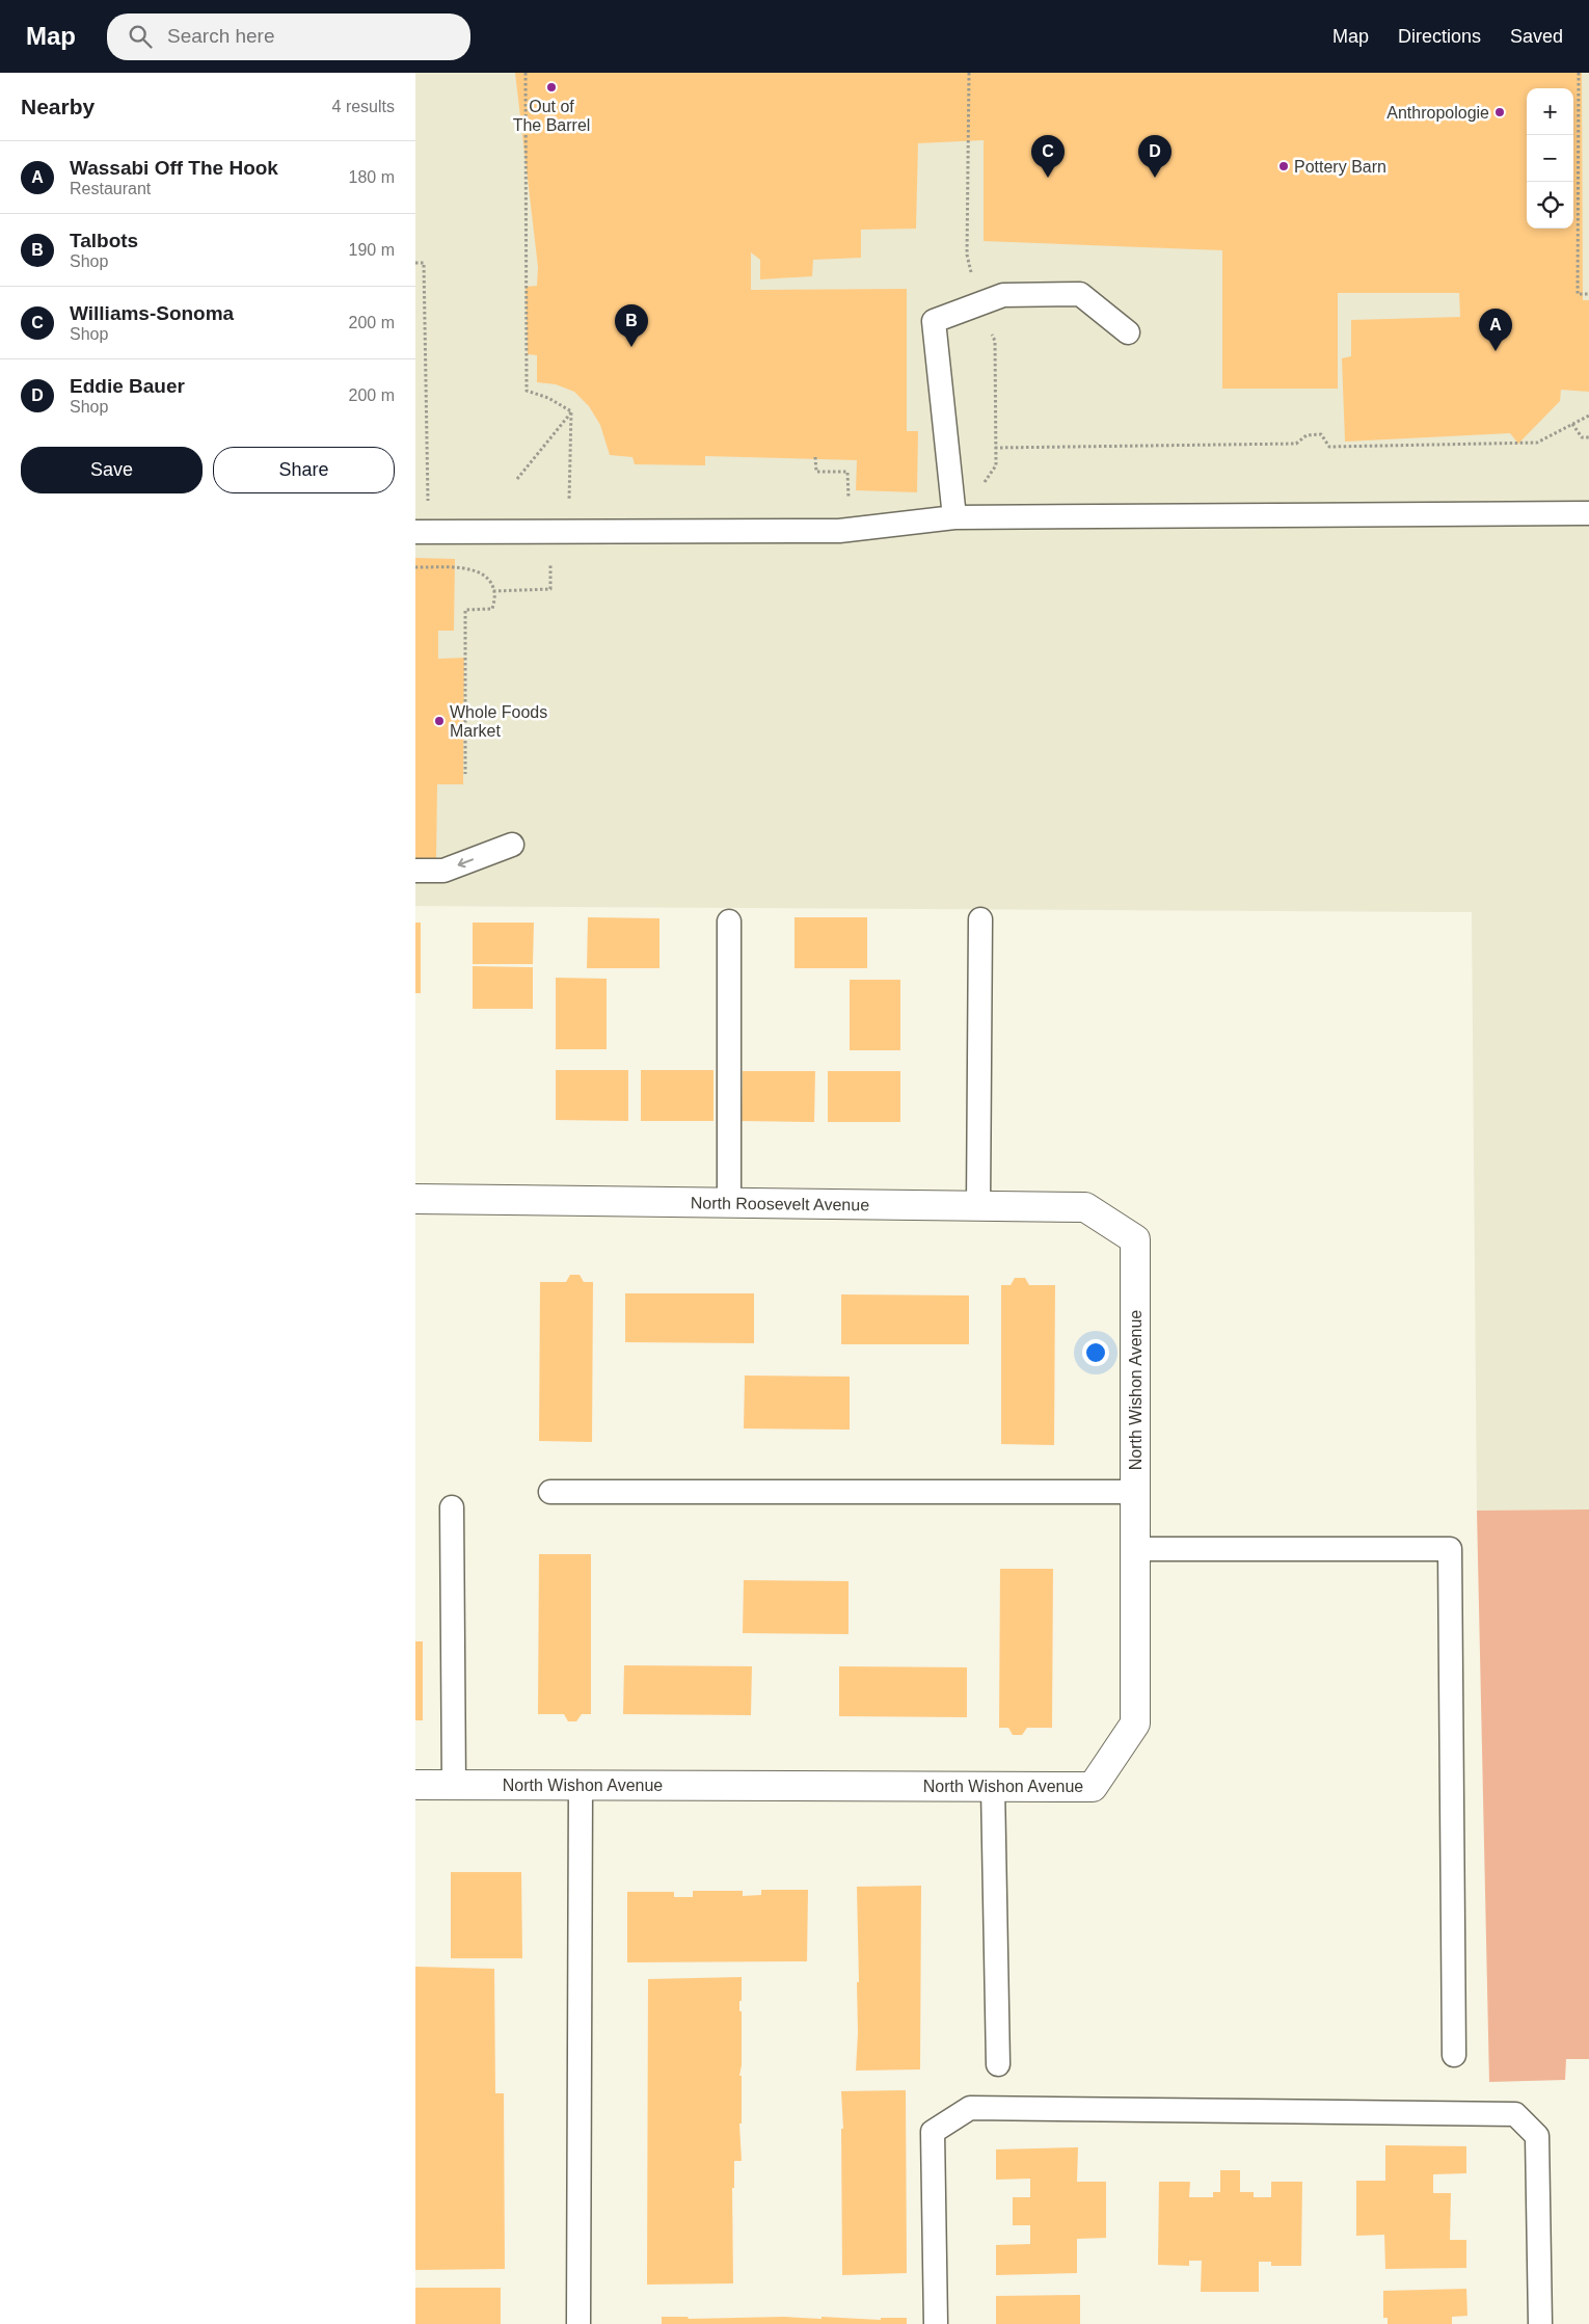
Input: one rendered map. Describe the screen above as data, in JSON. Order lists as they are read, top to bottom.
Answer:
{
  "streets": {
    "street": ["North Roosevelt Avenue", "North Wishon Avenue"]
  },
  "crossings": [
    ["North Roosevelt Avenue", "North Wishon Avenue"]
  ],
  "places": [
    "Out of The Barrel",
    "Anthropologie",
    "Pottery Barn",
    "Whole Foods Market"
  ],
  "page": {
    "header": "Map",
    "search": "Search here",
    "nav": ["Map", "Directions", "Saved"],
    "heading": ["Nearby", "4 results"],
    "map_buttons": ["+", "−"],
    "pins": [
      "C",
      "D",
      "B",
      "A"
    ],
    "list": [
      {
        "mark": "A",
        "name": "Wassabi Off The Hook",
        "note": "Restaurant",
        "value": "180 m"
      },
      {
        "mark": "B",
        "name": "Talbots",
        "note": "Shop",
        "value": "190 m"
      },
      {
        "mark": "C",
        "name": "Williams-Sonoma",
        "note": "Shop",
        "value": "200 m"
      },
      {
        "mark": "D",
        "name": "Eddie Bauer",
        "note": "Shop",
        "value": "200 m"
      }
    ],
    "buttons": ["Save", "Share"]
  }
}
